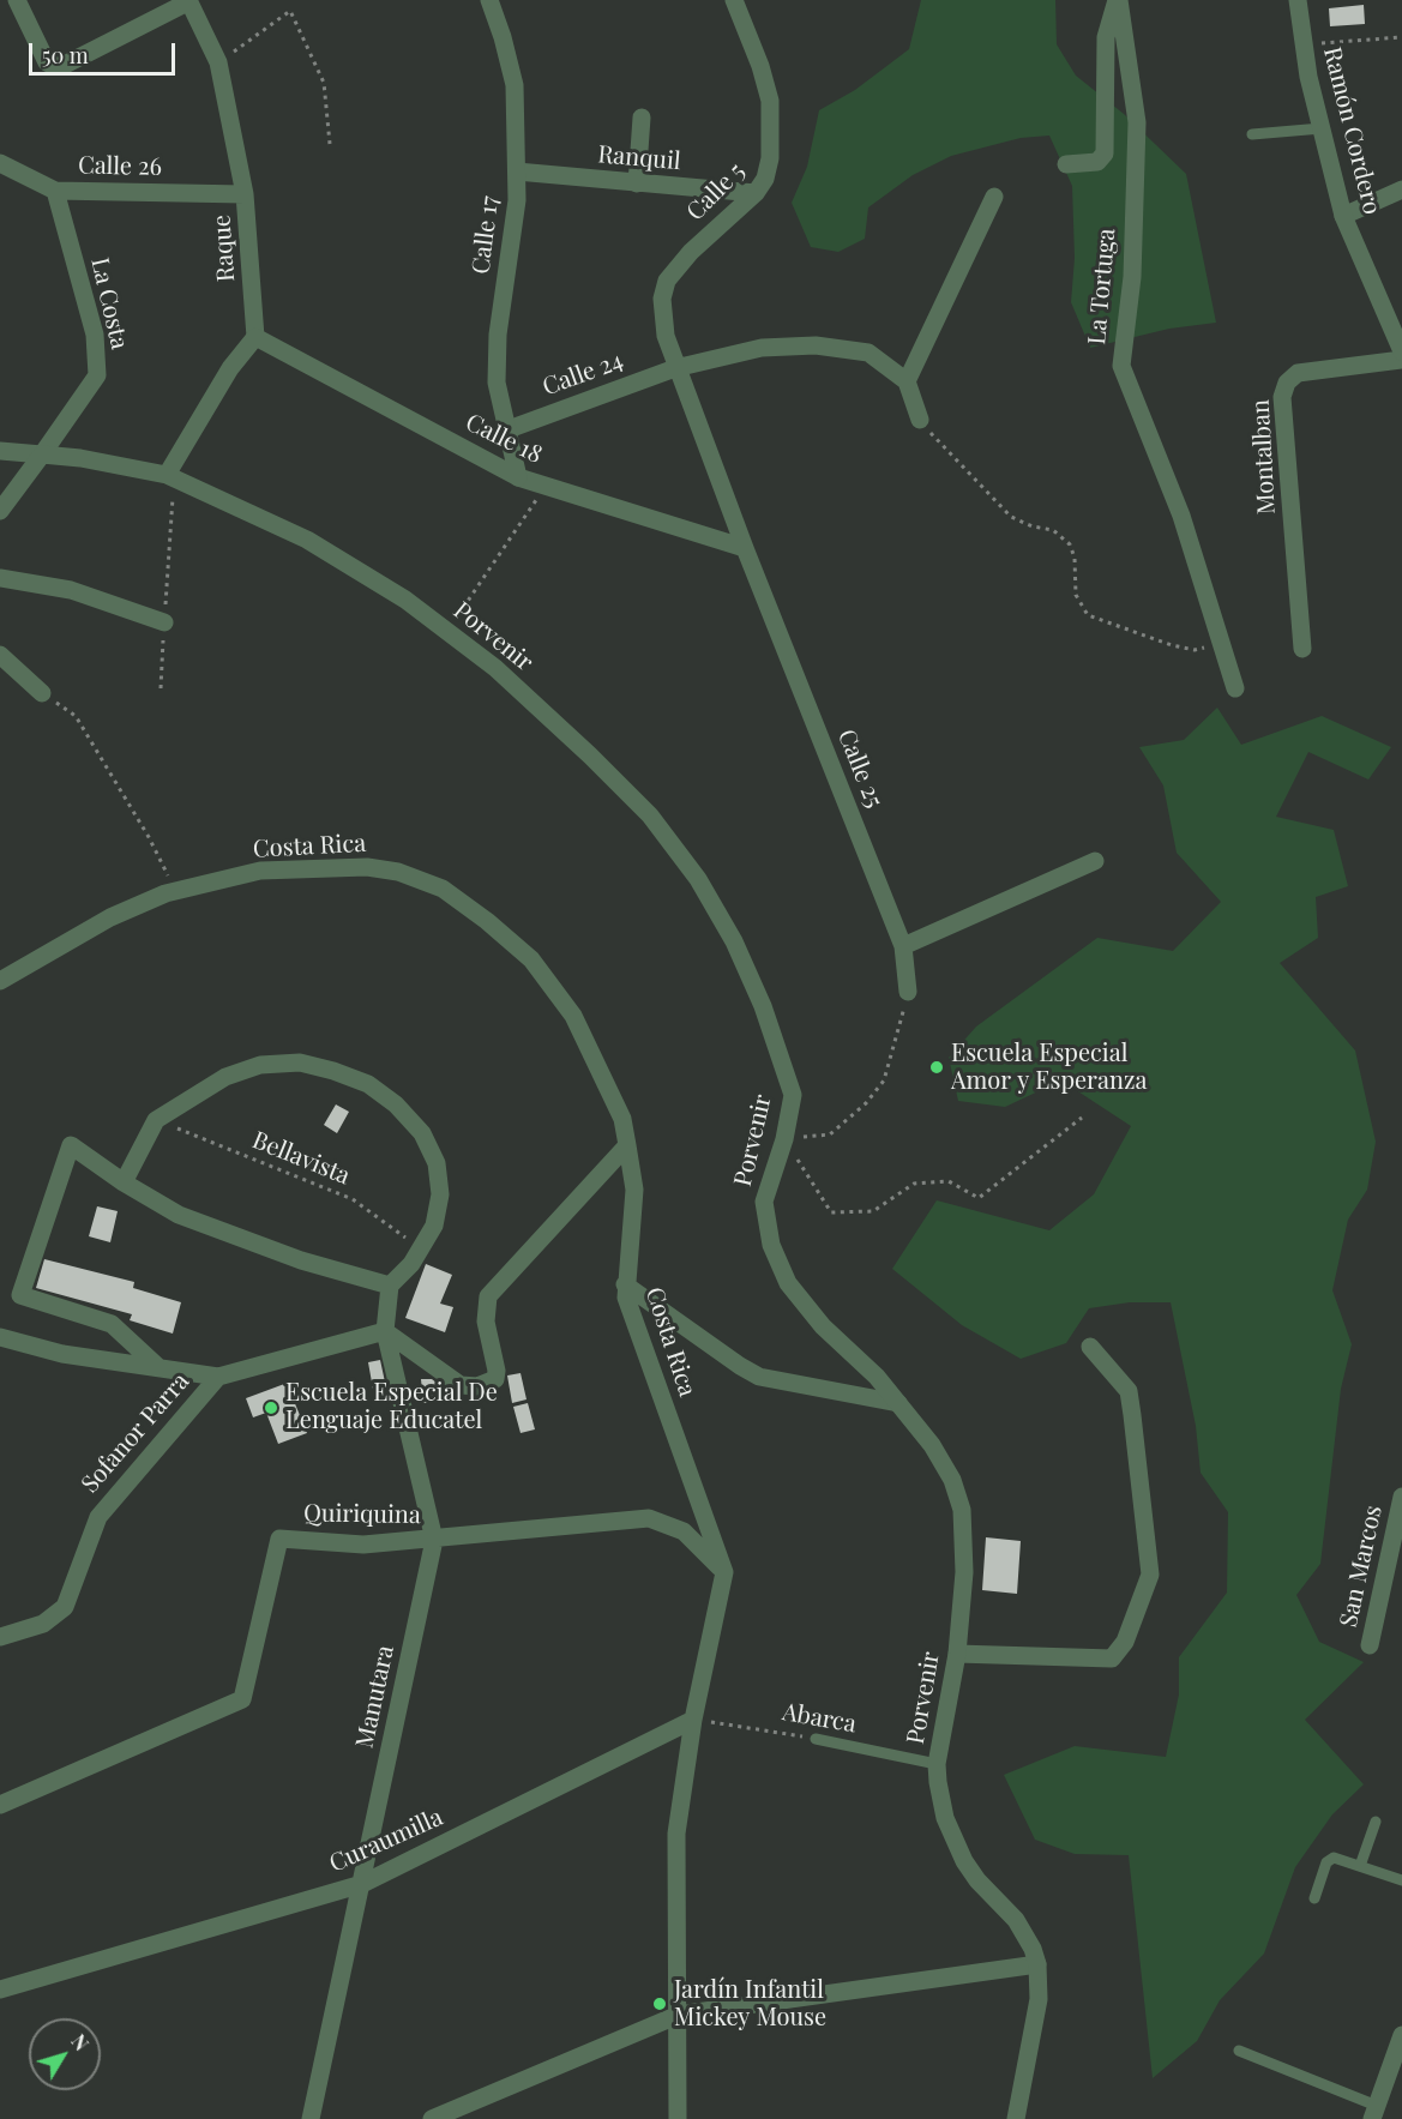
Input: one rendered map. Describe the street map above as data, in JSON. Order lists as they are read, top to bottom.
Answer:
{
  "streets": {
    "street": [
      "Ramón Cordero",
      "Ranquil",
      "Calle 26",
      "Calle 5",
      "Calle 17",
      "Raque",
      "La Tortuga",
      "La Costa",
      "Calle 24",
      "Calle 18",
      "Montalban",
      "Porvenir",
      "Calle 25",
      "Costa Rica",
      "Sofanor Parra",
      "Quiriquina",
      "San Marcos",
      "Manutara",
      "Curaumilla"
    ],
    "lane": ["Abarca"],
    "path": ["Bellavista"]
  },
  "crossings": [
    ["Ranquil", "Calle 5"],
    ["Ranquil", "Calle 17"],
    ["Calle 26", "Raque"],
    ["Calle 26", "La Costa"],
    ["Calle 5", "Calle 24"],
    ["Calle 5", "Calle 25"],
    ["Calle 17", "Calle 24"],
    ["Calle 17", "Calle 18"],
    ["Raque", "Calle 18"],
    ["La Costa", "Porvenir"],
    ["Calle 24", "Calle 25"],
    ["Calle 18", "Calle 25"],
    ["Porvenir", "Abarca"],
    ["Costa Rica", "Quiriquina"],
    ["Sofanor Parra", "Manutara"],
    ["Quiriquina", "Manutara"],
    ["Manutara", "Curaumilla"],
    ["Abarca", "Curaumilla"]
  ],
  "places": ["Escuela Especial Amor y Esperanza", "Escuela Especial De Lenguaje Educatel", "Jardín Infantil Mickey Mouse"],
  "scale_bar": "50 m",
  "north": "top right"
}
